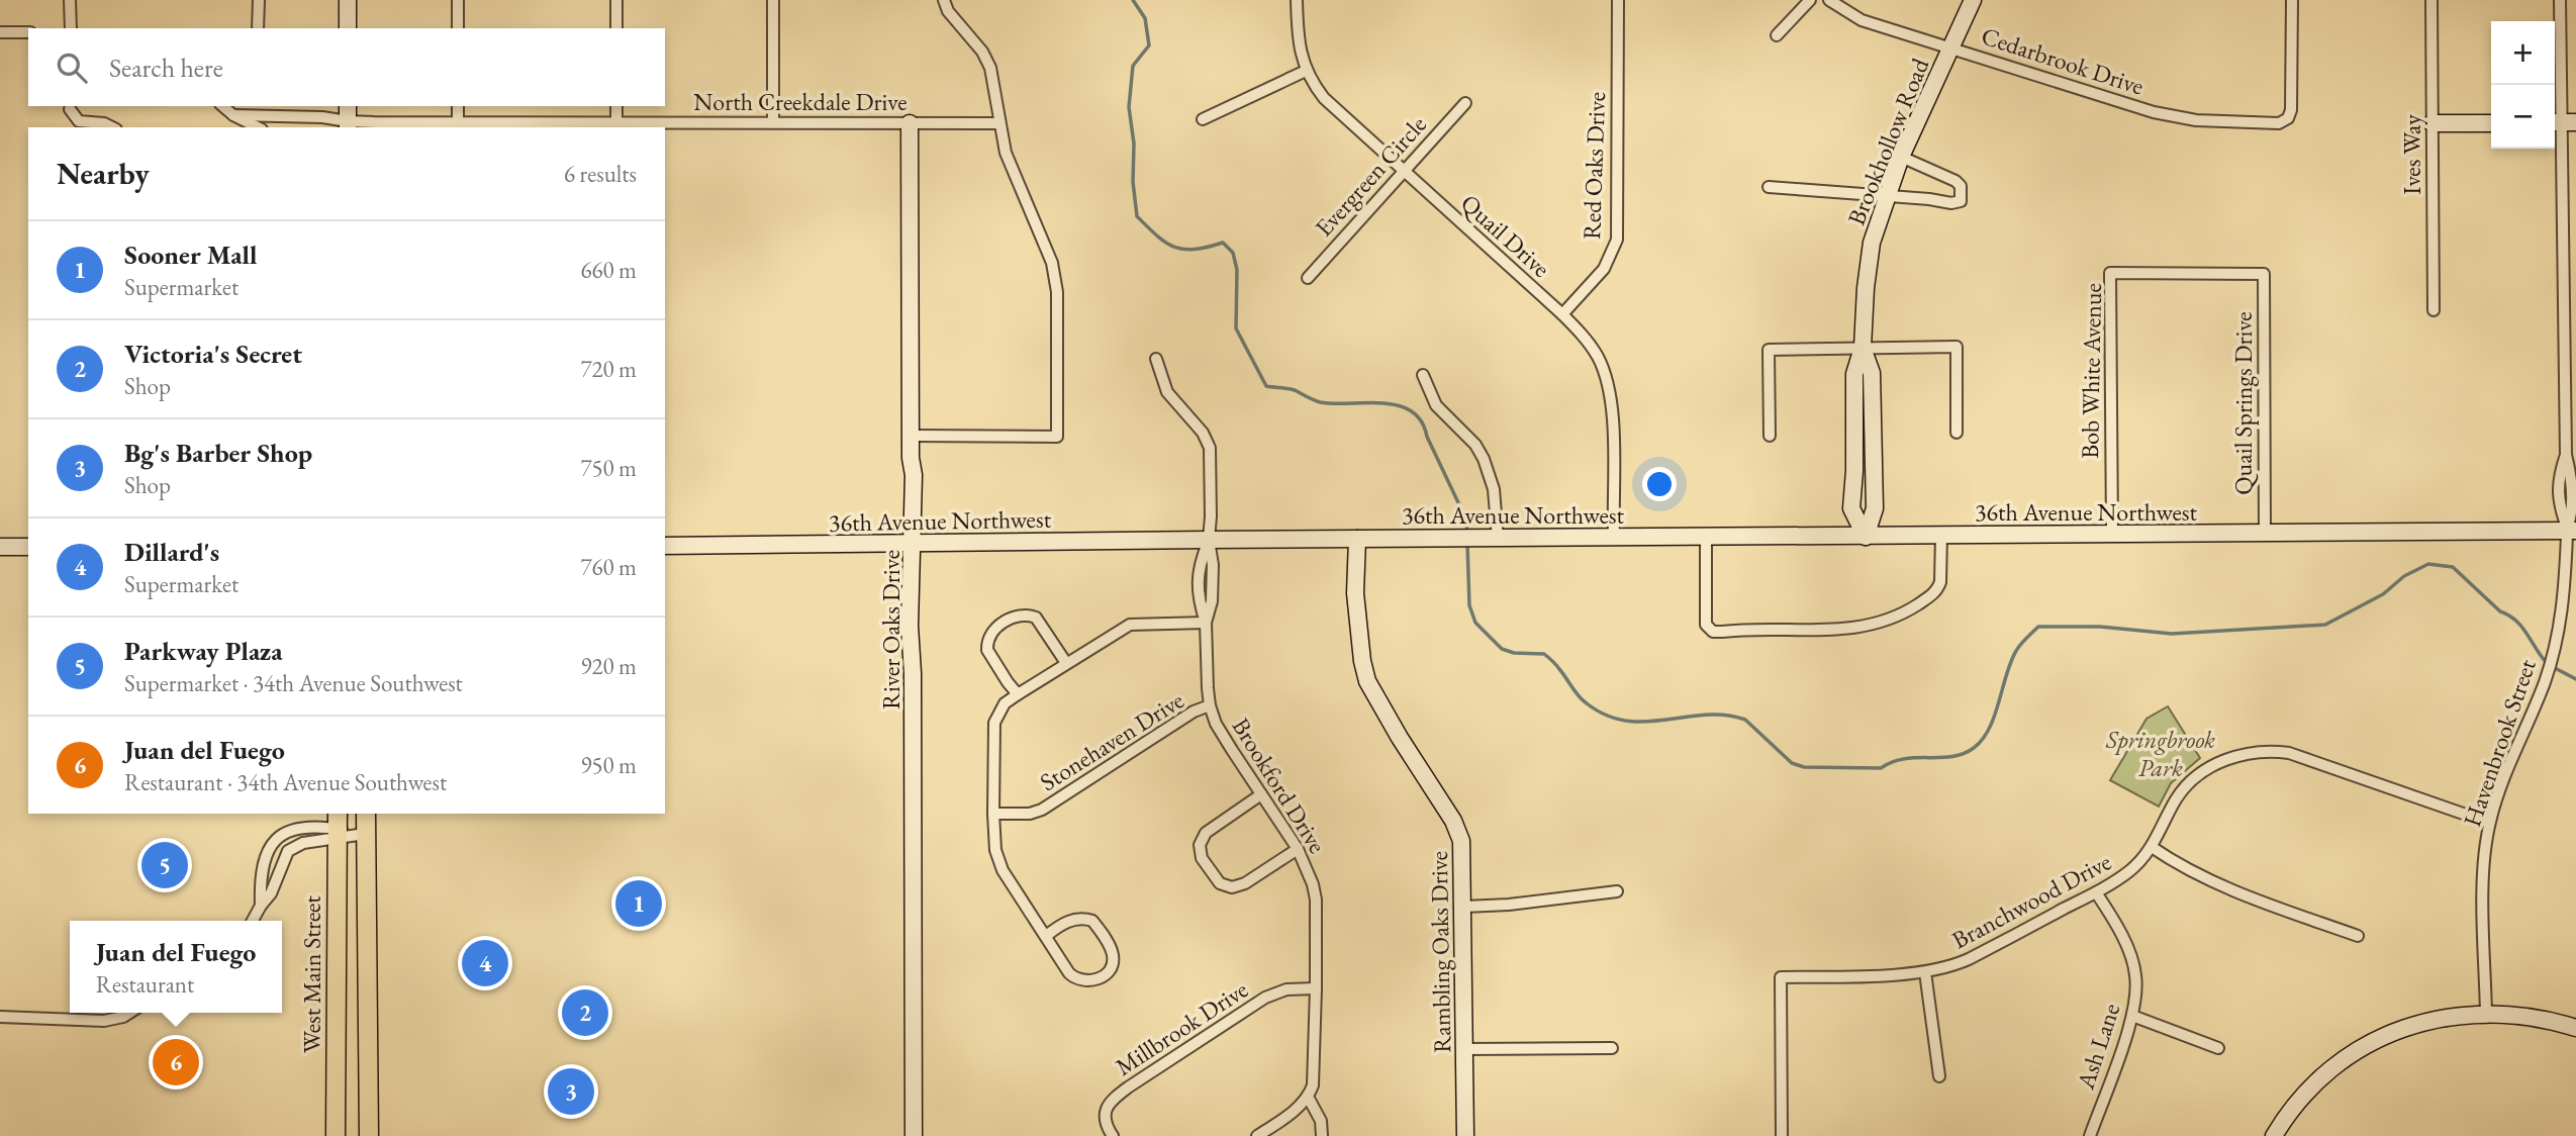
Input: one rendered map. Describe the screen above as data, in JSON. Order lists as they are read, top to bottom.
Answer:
{
  "streets": {
    "main road": ["West Main Street"],
    "street": [
      "Cedarbrook Drive",
      "North Creekdale Drive",
      "Brookhollow Road",
      "Ives Way",
      "Red Oaks Drive",
      "Evergreen Circle",
      "Quail Drive",
      "Bob White Avenue",
      "Quail Springs Drive",
      "36th Avenue Northwest",
      "River Oaks Drive",
      "Stonehaven Drive",
      "Havenbrook Street",
      "Brookford Drive",
      "Branchwood Drive",
      "Rambling Oaks Drive",
      "Millbrook Drive",
      "Ash Lane"
    ]
  },
  "crossings": [
    ["Cedarbrook Drive", "Brookhollow Road"],
    ["North Creekdale Drive", "River Oaks Drive"],
    ["Brookhollow Road", "36th Avenue Northwest"],
    ["Red Oaks Drive", "Quail Drive"],
    ["Evergreen Circle", "Quail Drive"],
    ["Quail Drive", "36th Avenue Northwest"],
    ["Bob White Avenue", "Quail Springs Drive"],
    ["Bob White Avenue", "36th Avenue Northwest"],
    ["Quail Springs Drive", "36th Avenue Northwest"],
    ["36th Avenue Northwest", "River Oaks Drive"],
    ["36th Avenue Northwest", "Havenbrook Street"],
    ["36th Avenue Northwest", "Brookford Drive"],
    ["36th Avenue Northwest", "Rambling Oaks Drive"],
    ["Stonehaven Drive", "Brookford Drive"],
    ["Havenbrook Street", "Branchwood Drive"],
    ["Brookford Drive", "Millbrook Drive"],
    ["Branchwood Drive", "Ash Lane"]
  ],
  "parks": ["Springbrook Park"],
  "page": {
    "map_buttons": ["+", "−"],
    "search": "Search here",
    "heading": ["Nearby", "6 results"],
    "list": [
      {
        "mark": "1",
        "name": "Sooner Mall",
        "note": "Supermarket",
        "value": "660 m"
      },
      {
        "mark": "2",
        "name": "Victoria's Secret",
        "note": "Shop",
        "value": "720 m"
      },
      {
        "mark": "3",
        "name": "Bg's Barber Shop",
        "note": "Shop",
        "value": "750 m"
      },
      {
        "mark": "4",
        "name": "Dillard's",
        "note": "Supermarket",
        "value": "760 m"
      },
      {
        "mark": "5",
        "name": "Parkway Plaza",
        "note": "Supermarket · 34th Avenue Southwest",
        "value": "920 m"
      },
      {
        "mark": "6",
        "name": "Juan del Fuego",
        "note": "Restaurant · 34th Avenue Southwest",
        "value": "950 m"
      }
    ],
    "pins": [
      "5",
      "1",
      "4",
      "2",
      "6",
      "3"
    ],
    "popup": ["Juan del Fuego", "Restaurant"]
  }
}
